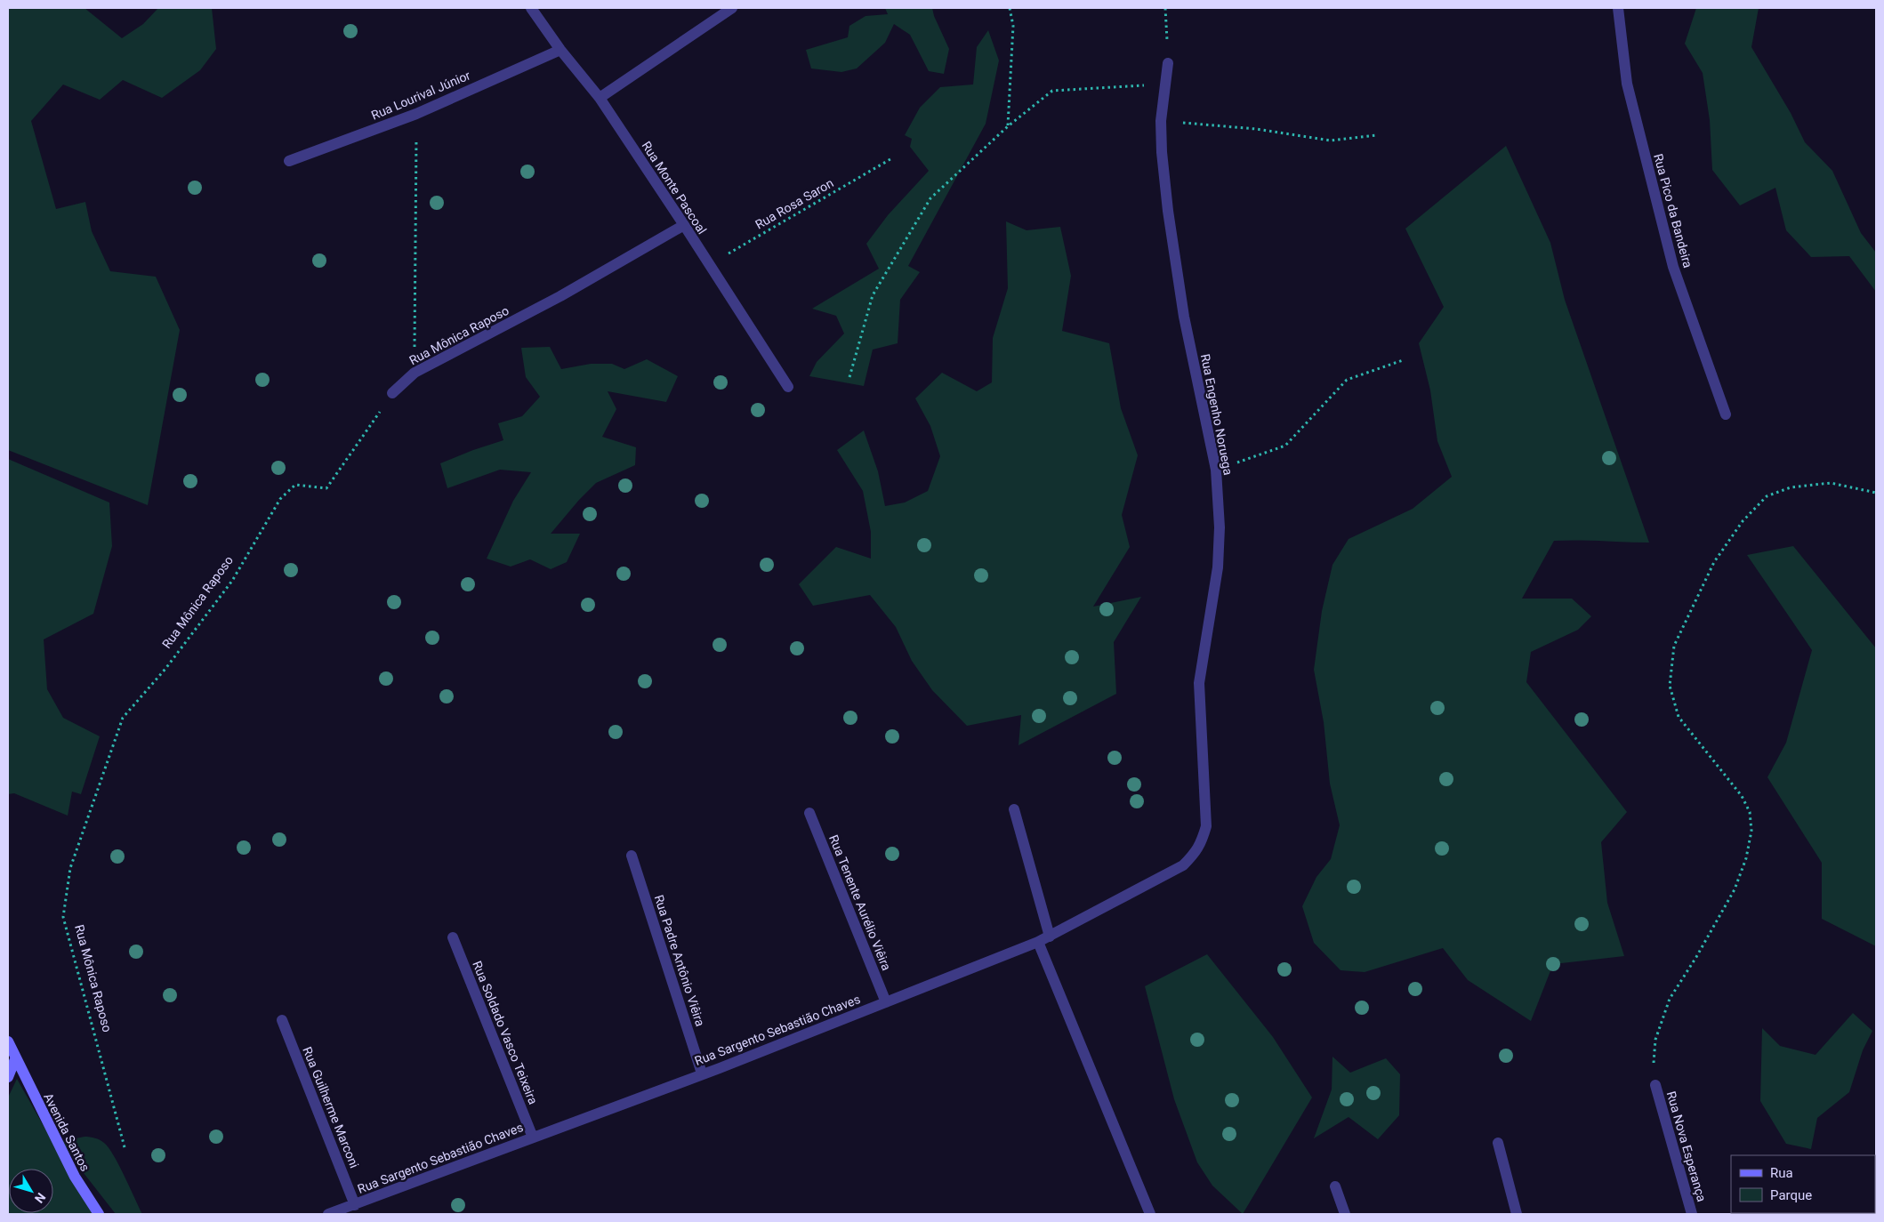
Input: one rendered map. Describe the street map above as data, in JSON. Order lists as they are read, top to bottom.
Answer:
{
  "streets": {
    "main road": ["Avenida Santos"],
    "street": [
      "Rua Lourival Júnior",
      "Rua Monte Pascoal",
      "Rua Pico da Bandeira",
      "Rua Mônica Raposo",
      "Rua Engenho Noruega",
      "Rua Tenente Aurélio Viêira",
      "Rua Padre Antônio Viêira",
      "Rua Sargento Sebastião Chaves",
      "Rua Soldado Vasco Teixeira",
      "Rua Guilherme Marconi",
      "Rua Nova Esperança"
    ],
    "path": ["Rua Rosa Saron"]
  },
  "crossings": [
    ["Rua Lourival Júnior", "Rua Monte Pascoal"],
    ["Rua Monte Pascoal", "Rua Rosa Saron"],
    ["Rua Monte Pascoal", "Rua Mônica Raposo"],
    ["Rua Engenho Noruega", "Rua Sargento Sebastião Chaves"],
    ["Rua Tenente Aurélio Viêira", "Rua Sargento Sebastião Chaves"],
    ["Rua Padre Antônio Viêira", "Rua Sargento Sebastião Chaves"],
    ["Rua Sargento Sebastião Chaves", "Rua Soldado Vasco Teixeira"],
    ["Rua Sargento Sebastião Chaves", "Rua Guilherme Marconi"]
  ],
  "legend": ["Rua", "Parque"],
  "north": "bottom right"
}
